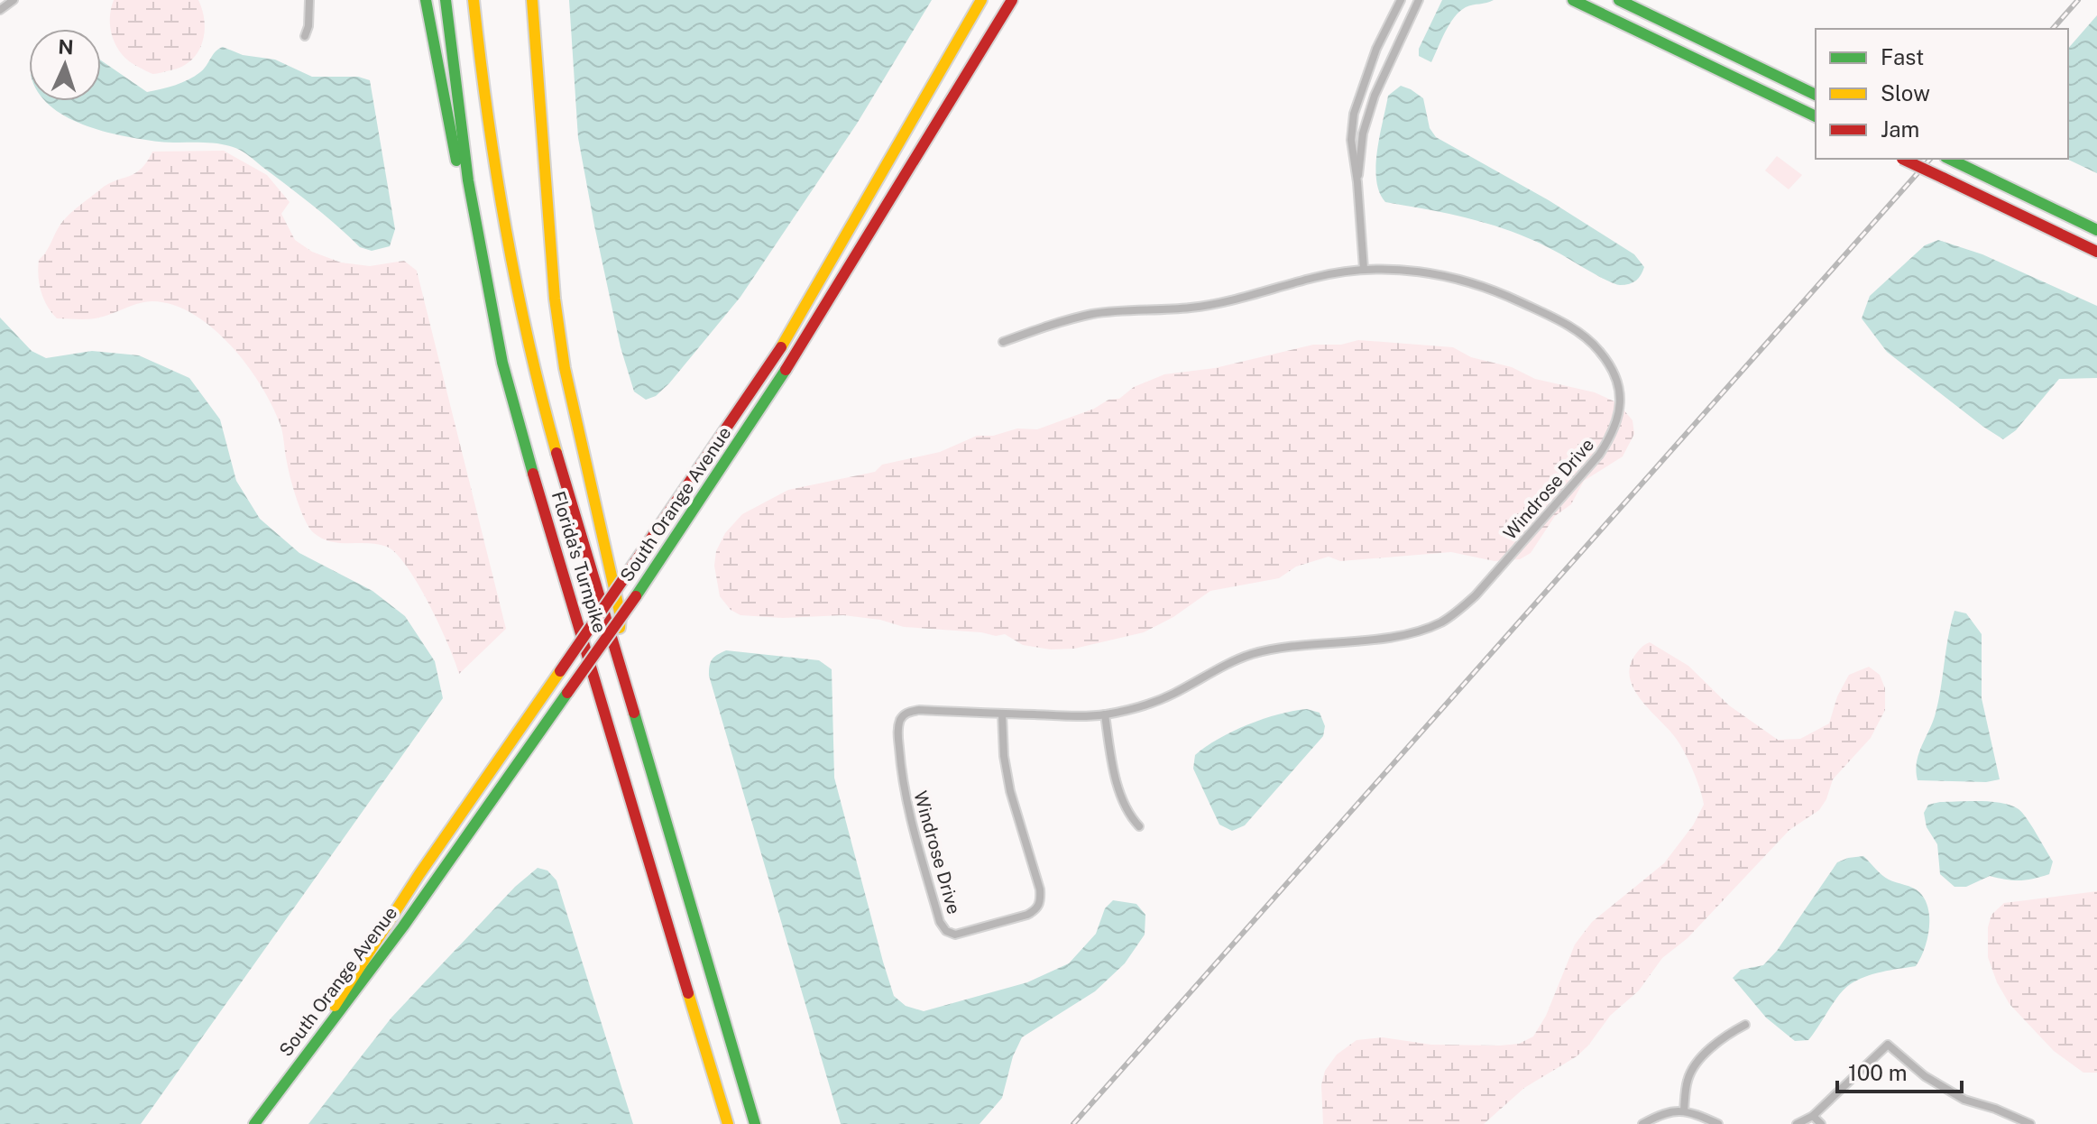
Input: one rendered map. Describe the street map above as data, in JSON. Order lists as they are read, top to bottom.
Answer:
{
  "streets": {
    "main road": ["South Orange Avenue", "Florida's Turnpike"],
    "street": ["Windrose Drive"]
  },
  "legend": ["Fast", "Slow", "Jam"],
  "scale_bar": "100 m",
  "north": "top"
}
